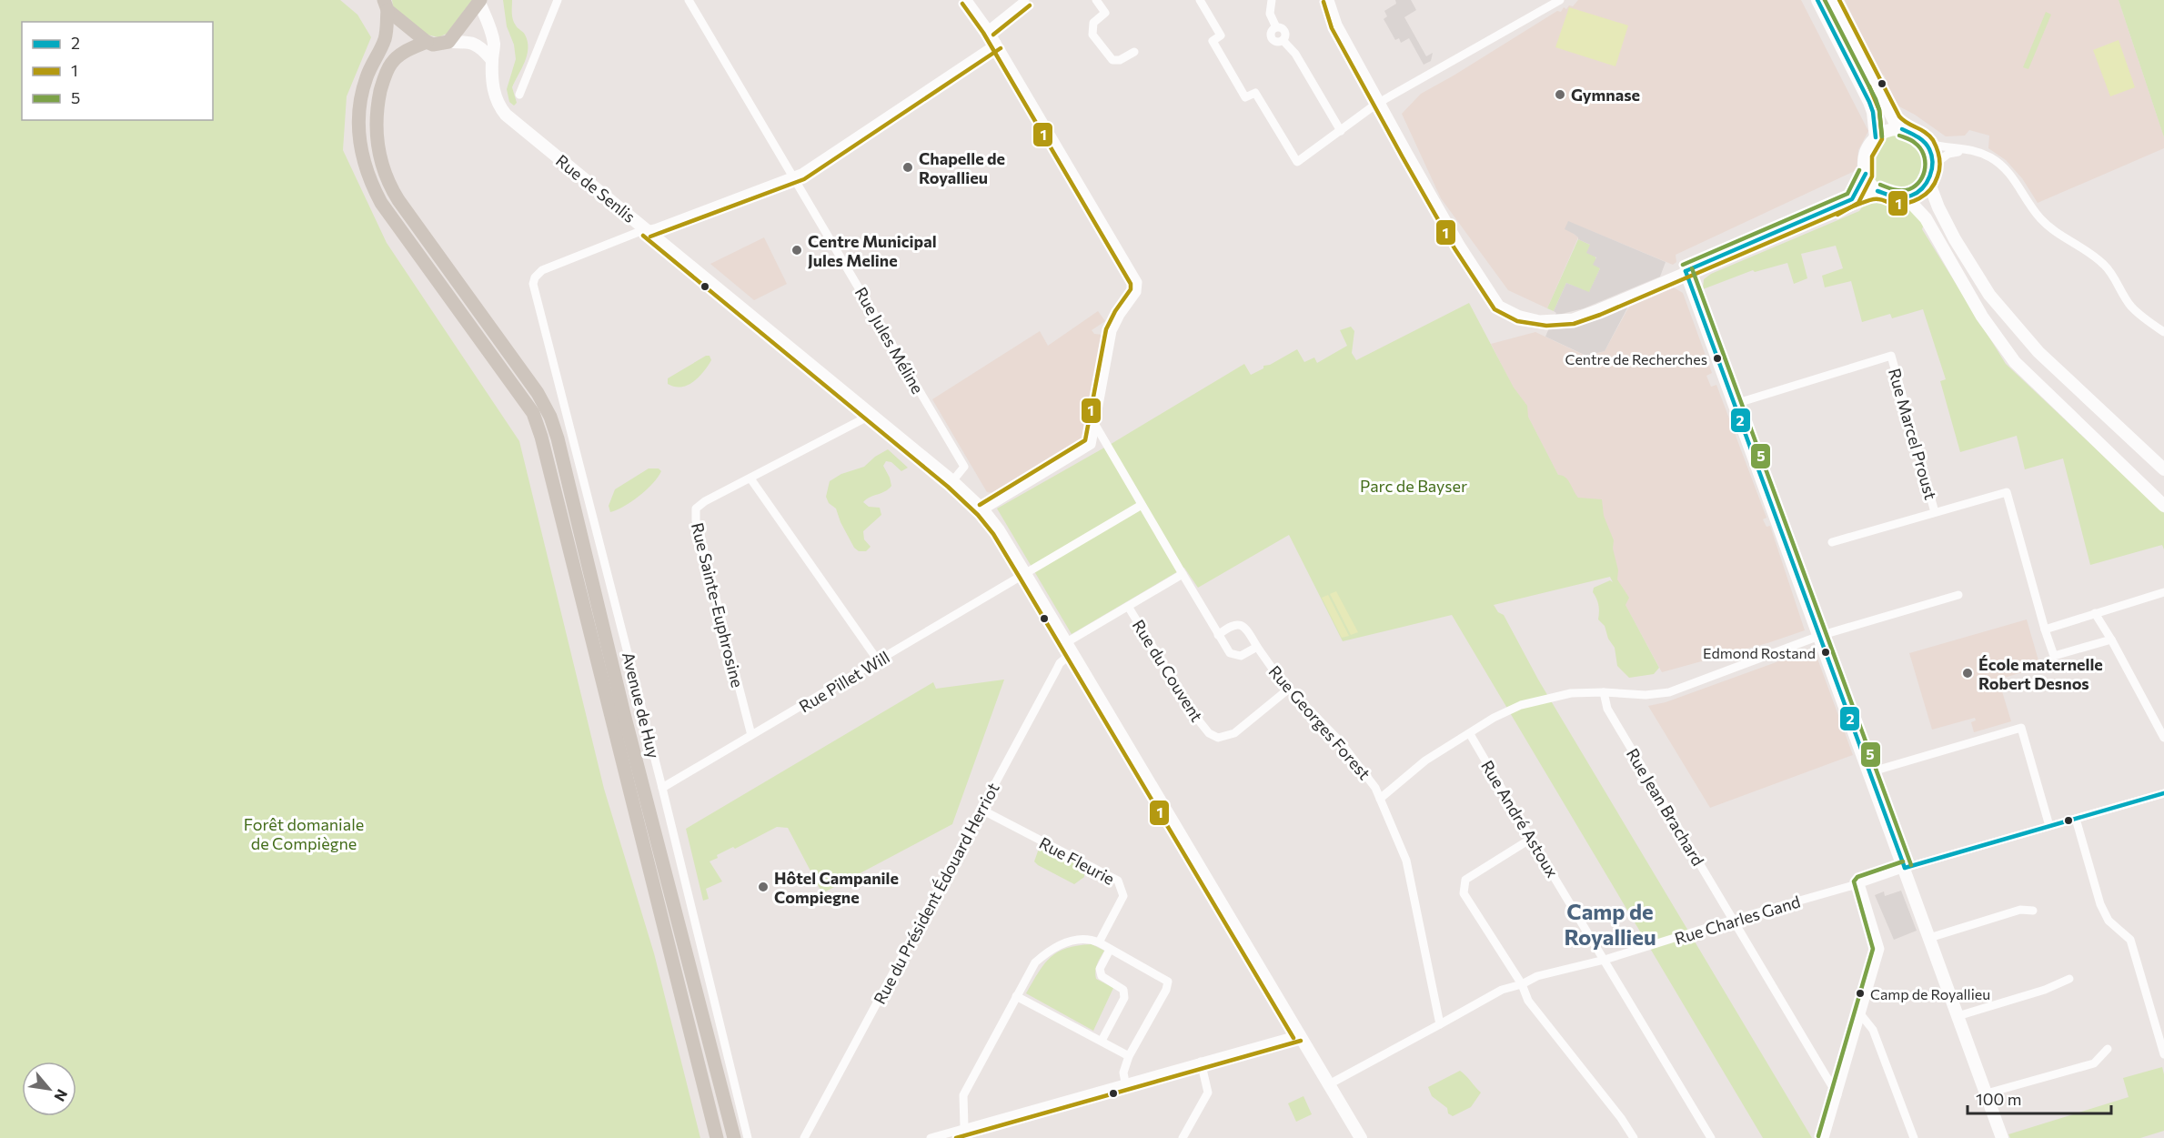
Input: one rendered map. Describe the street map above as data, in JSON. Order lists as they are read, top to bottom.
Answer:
{
  "streets": {
    "street": [
      "Rue de Senlis",
      "Rue Jules Méline",
      "Rue Marcel Proust",
      "Rue Sainte-Euphrosine",
      "Rue du Couvent",
      "Rue Pillet Will",
      "Avenue de Huy",
      "Rue Georges Forest",
      "Rue Jean Brachard",
      "Rue André Astoux",
      "Rue Fleurie",
      "Rue du Président Édouard Herriot",
      "Rue Charles Gand"
    ]
  },
  "crossings": [
    ["Rue de Senlis", "Rue Jules Méline"],
    ["Rue de Senlis", "Rue Sainte-Euphrosine"],
    ["Rue de Senlis", "Rue Pillet Will"],
    ["Rue de Senlis", "Avenue de Huy"],
    ["Rue de Senlis", "Rue du Président Édouard Herriot"],
    ["Rue de Senlis", "Rue Charles Gand"],
    ["Rue Sainte-Euphrosine", "Rue Pillet Will"],
    ["Rue du Couvent", "Rue Georges Forest"],
    ["Rue Pillet Will", "Avenue de Huy"],
    ["Rue Georges Forest", "Rue Charles Gand"],
    ["Rue Jean Brachard", "Rue Charles Gand"],
    ["Rue André Astoux", "Rue Charles Gand"],
    ["Rue Fleurie", "Rue du Président Édouard Herriot"]
  ],
  "districts": ["Camp de Royallieu"],
  "parks": ["Parc de Bayser", "Forêt domaniale de Compiègne"],
  "places": [
    "Gymnase",
    "Chapelle de Royallieu",
    "Centre Municipal Jules Meline",
    "Centre de Recherches",
    "Edmond Rostand",
    "École maternelle Robert Desnos",
    "Hôtel Campanile Compiegne",
    "Camp de Royallieu"
  ],
  "lines": ["transit line 2", "transit line 1", "transit line 5"],
  "legend": ["2", "1", "5"],
  "scale_bar": "100 m",
  "north": "bottom right"
}
